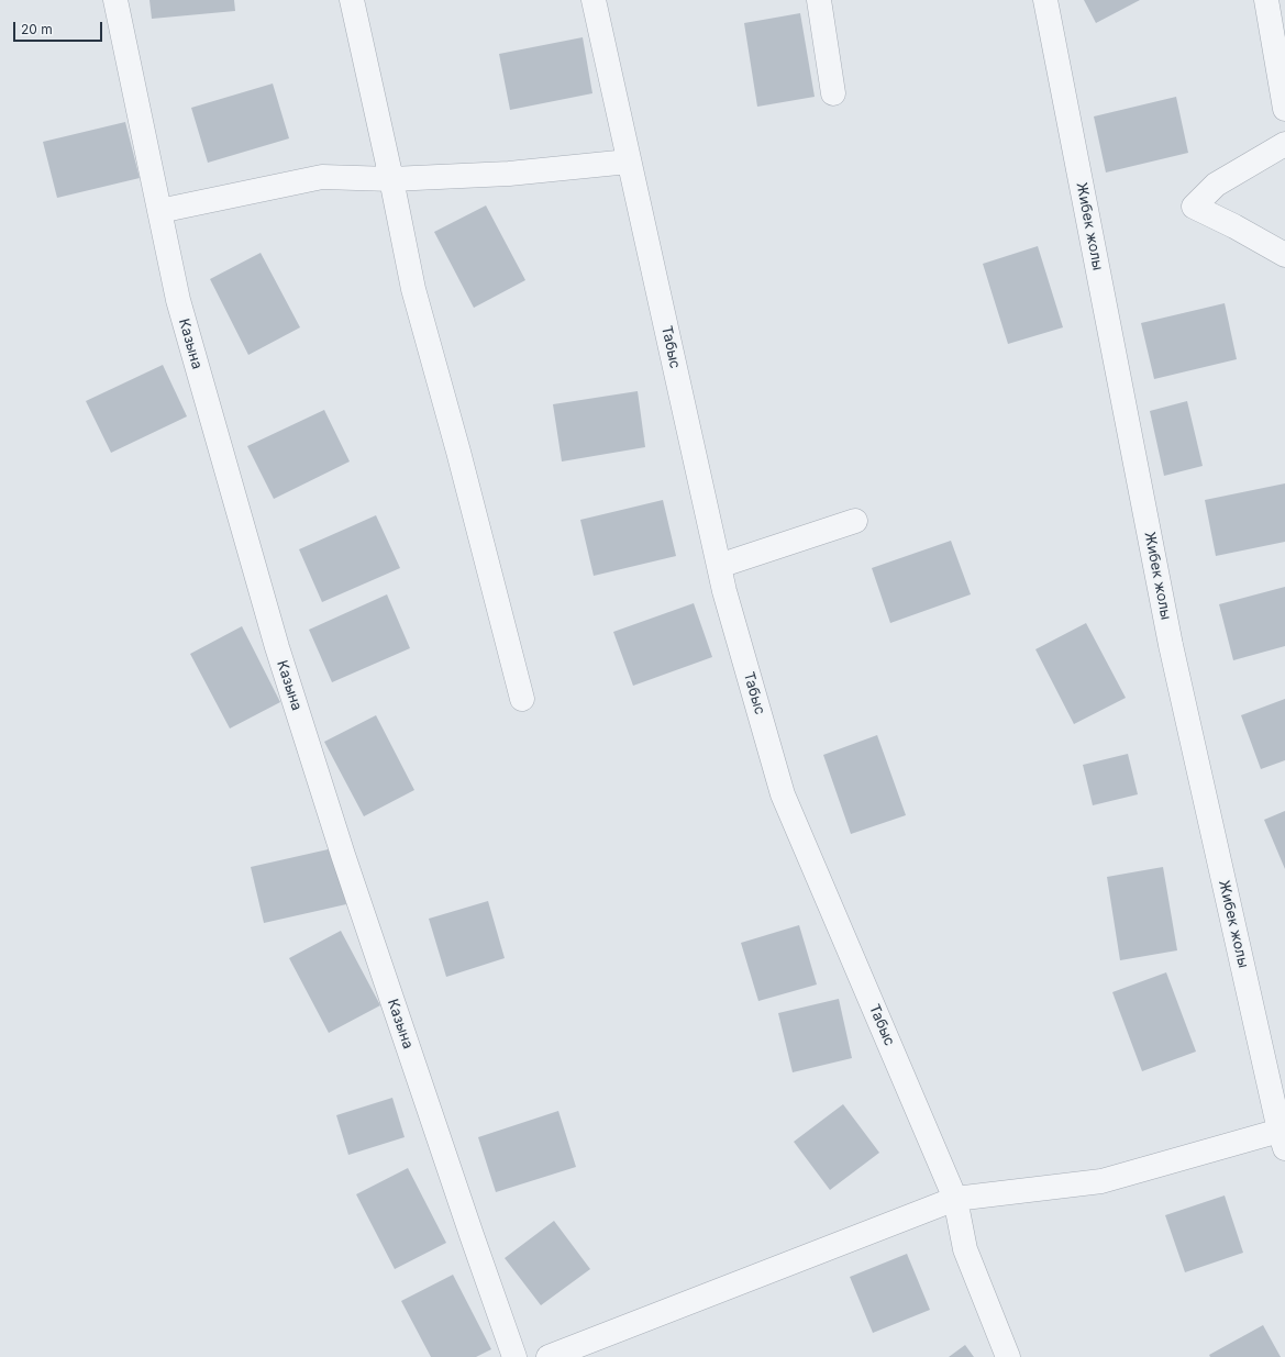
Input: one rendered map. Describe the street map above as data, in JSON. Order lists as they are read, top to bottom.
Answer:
{
  "streets": {
    "street": ["Жибек жолы", "Казына", "Табыс"]
  },
  "scale_bar": "20 m"
}
